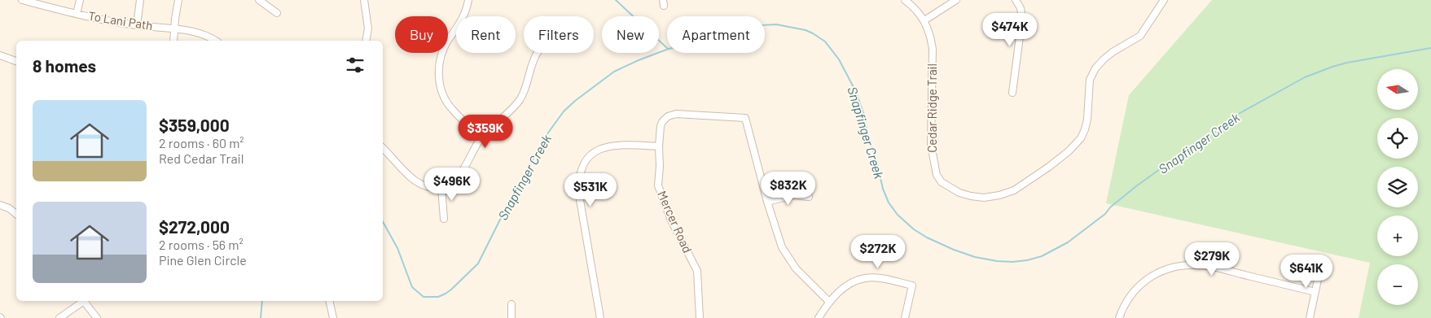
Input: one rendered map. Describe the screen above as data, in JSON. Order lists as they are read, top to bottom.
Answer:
{
  "streets": {
    "street": ["To Lani Path", "Cedar Ridge Trail", "Mercer Road"]
  },
  "water": ["Snapfinger Creek"],
  "north": "left",
  "page": {
    "price": [
      "$474K",
      "$359K",
      "$496K",
      "$832K",
      "$531K",
      "$272K",
      "$279K",
      "$641K"
    ],
    "chip": [
      "Buy",
      "Rent",
      "Filters",
      "New",
      "Apartment"
    ],
    "heading": "8 homes",
    "map_buttons": ["+", "−"],
    "list": [
      {
        "name": "$359,000",
        "note": "2 rooms · 60 m² · Red Cedar Trail"
      },
      {
        "name": "$272,000",
        "note": "2 rooms · 56 m² · Pine Glen Circle"
      }
    ]
  }
}
